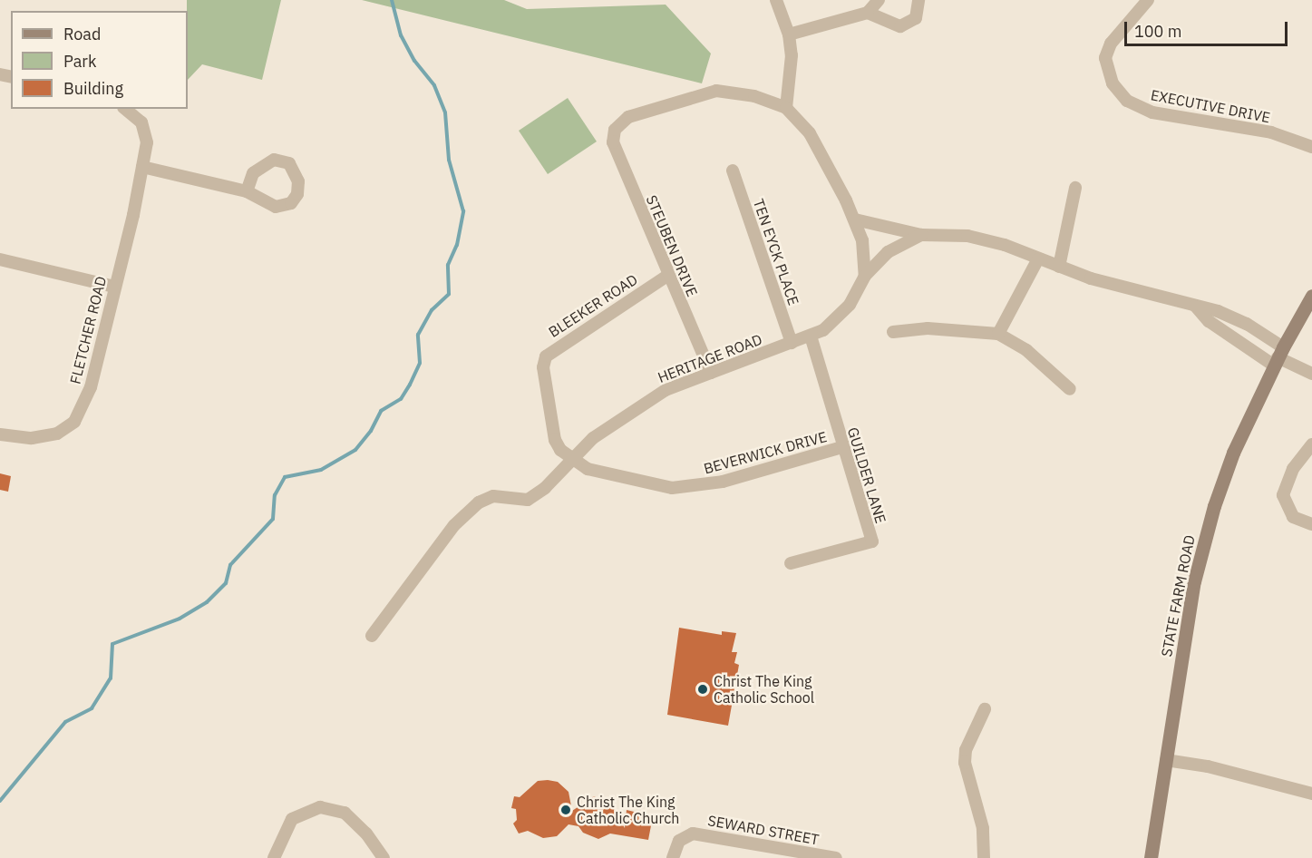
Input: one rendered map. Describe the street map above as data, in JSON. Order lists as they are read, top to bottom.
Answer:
{
  "streets": {
    "main road": ["STATE FARM ROAD"],
    "street": [
      "EXECUTIVE DRIVE",
      "STEUBEN DRIVE",
      "TEN EYCK PLACE",
      "BLEEKER ROAD",
      "FLETCHER ROAD",
      "HERITAGE ROAD",
      "BEVERWICK DRIVE",
      "GUILDER LANE",
      "SEWARD STREET"
    ]
  },
  "crossings": [
    ["STEUBEN DRIVE", "BLEEKER ROAD"],
    ["STEUBEN DRIVE", "HERITAGE ROAD"],
    ["TEN EYCK PLACE", "HERITAGE ROAD"],
    ["BLEEKER ROAD", "HERITAGE ROAD"],
    ["BLEEKER ROAD", "BEVERWICK DRIVE"],
    ["HERITAGE ROAD", "BEVERWICK DRIVE"],
    ["HERITAGE ROAD", "GUILDER LANE"],
    ["HERITAGE ROAD", "STATE FARM ROAD"],
    ["BEVERWICK DRIVE", "GUILDER LANE"]
  ],
  "places": ["Christ The King Catholic School", "Christ The King Catholic Church"],
  "legend": ["Road", "Park", "Building"],
  "scale_bar": "100 m"
}
